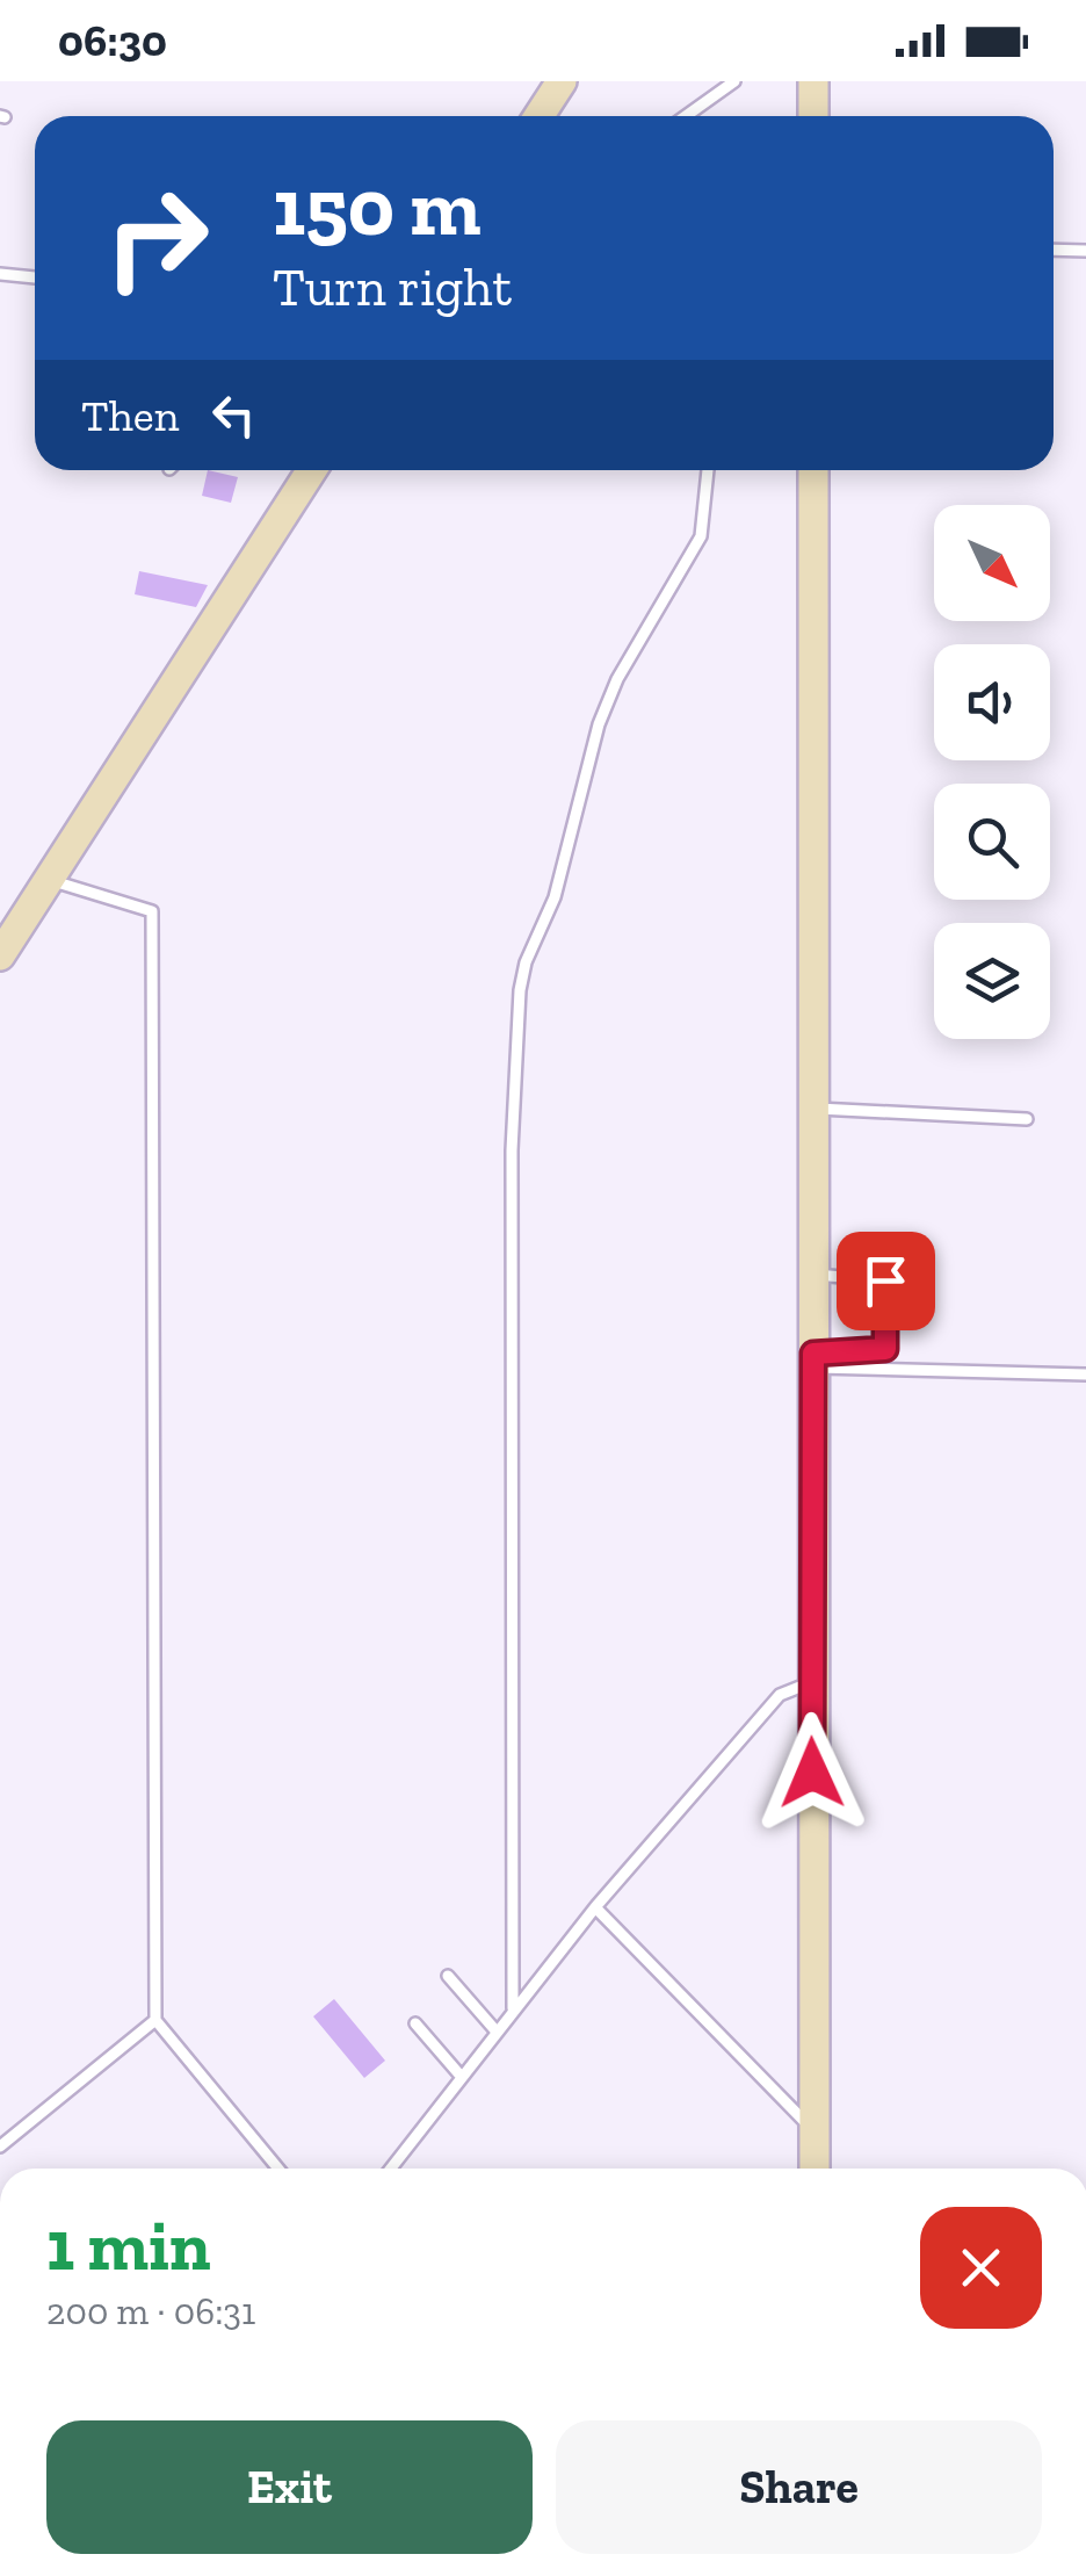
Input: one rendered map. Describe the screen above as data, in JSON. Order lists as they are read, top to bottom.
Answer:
{
  "north": "bottom right",
  "page": {
    "status": "06:30",
    "turn": ["150 m", "Turn right"],
    "then": "Then",
    "heading": ["1 min", "200 m · 06:31"],
    "buttons": ["Exit", "Share"]
  }
}
